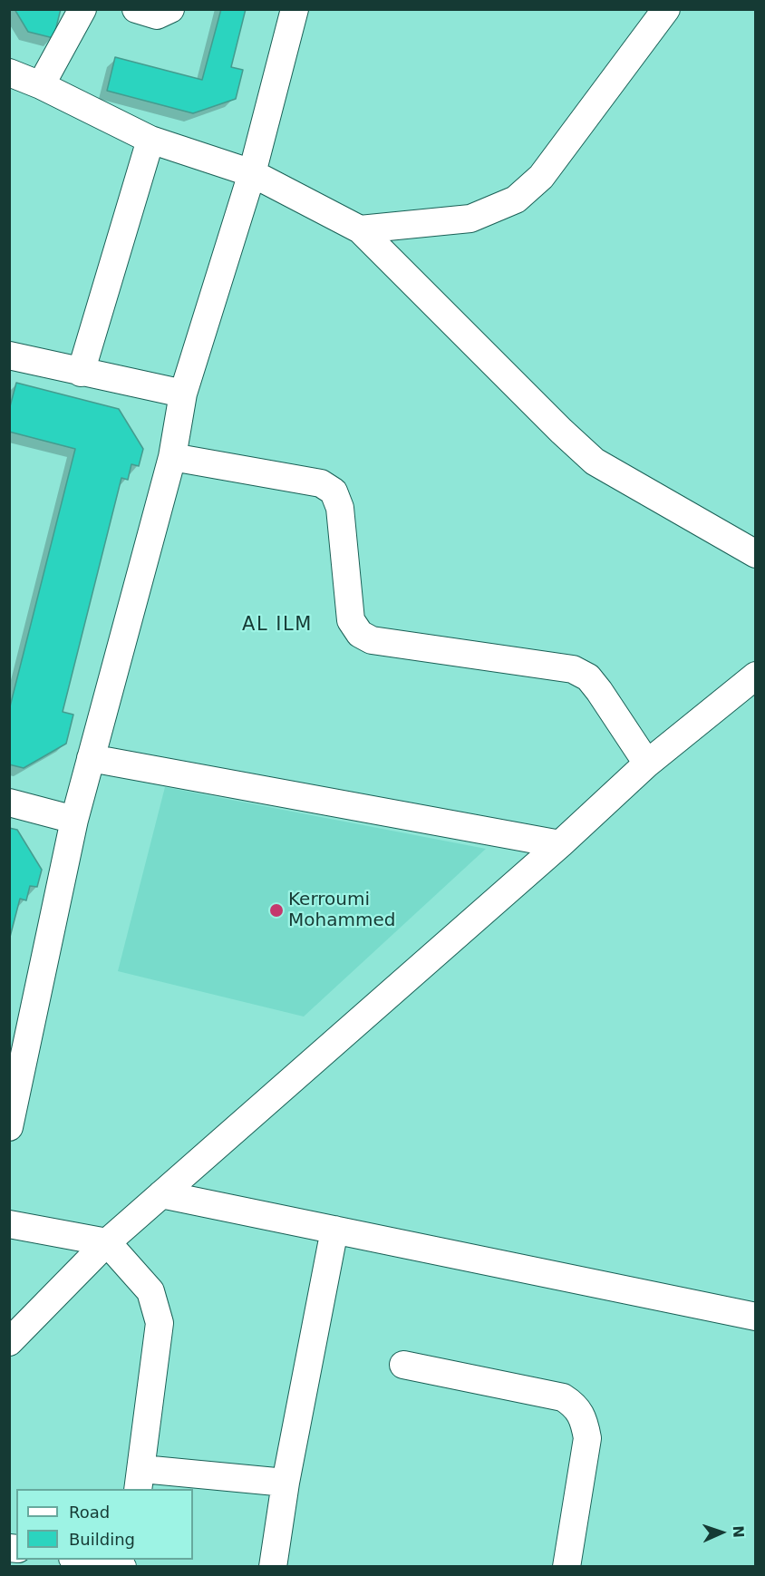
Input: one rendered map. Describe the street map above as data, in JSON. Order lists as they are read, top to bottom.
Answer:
{
  "districts": ["AL ILM"],
  "places": ["Kerroumi Mohammed"],
  "legend": ["Road", "Building"],
  "north": "right"
}
